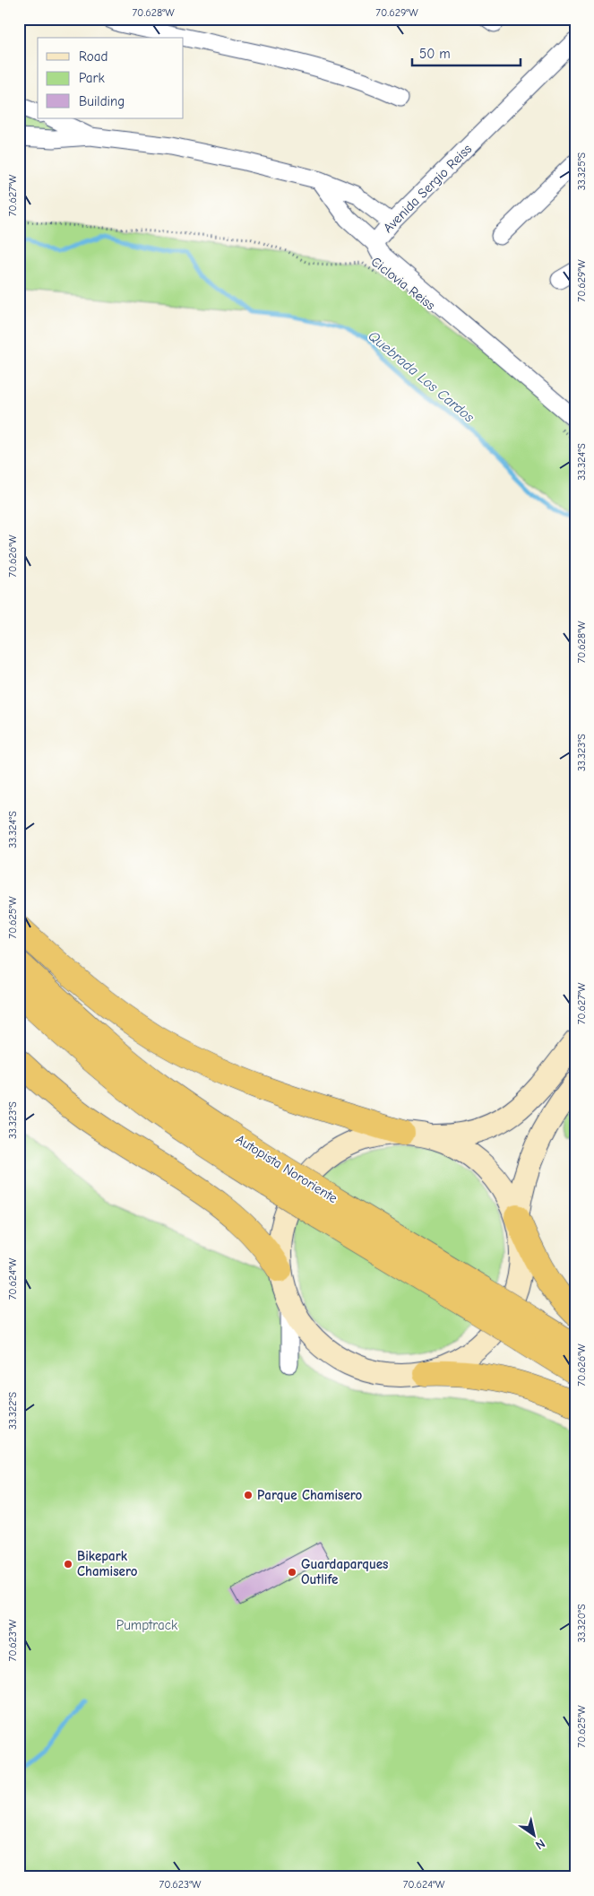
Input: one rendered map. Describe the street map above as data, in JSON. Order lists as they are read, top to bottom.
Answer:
{
  "streets": {
    "highway": ["Autopista Nororiente"],
    "street": ["Avenida Sergio Reiss"],
    "path": ["Ciclovia Reiss"]
  },
  "water": ["Quebrada Los Cardos"],
  "parks": ["Pumptrack"],
  "places": ["Parque Chamisero", "Bikepark Chamisero", "Guardaparques Outlife"],
  "legend": ["Road", "Park", "Building"],
  "scale_bar": "50 m",
  "north": "bottom right",
  "coordinates": [
    "70.628°W",
    "70.629°W",
    "33.325°S",
    "70.627°W",
    "33.324°S",
    "70.626°W",
    "33.323°S",
    "70.625°W",
    "70.624°W",
    "33.322°S",
    "33.320°S",
    "70.623°W"
  ]
}
